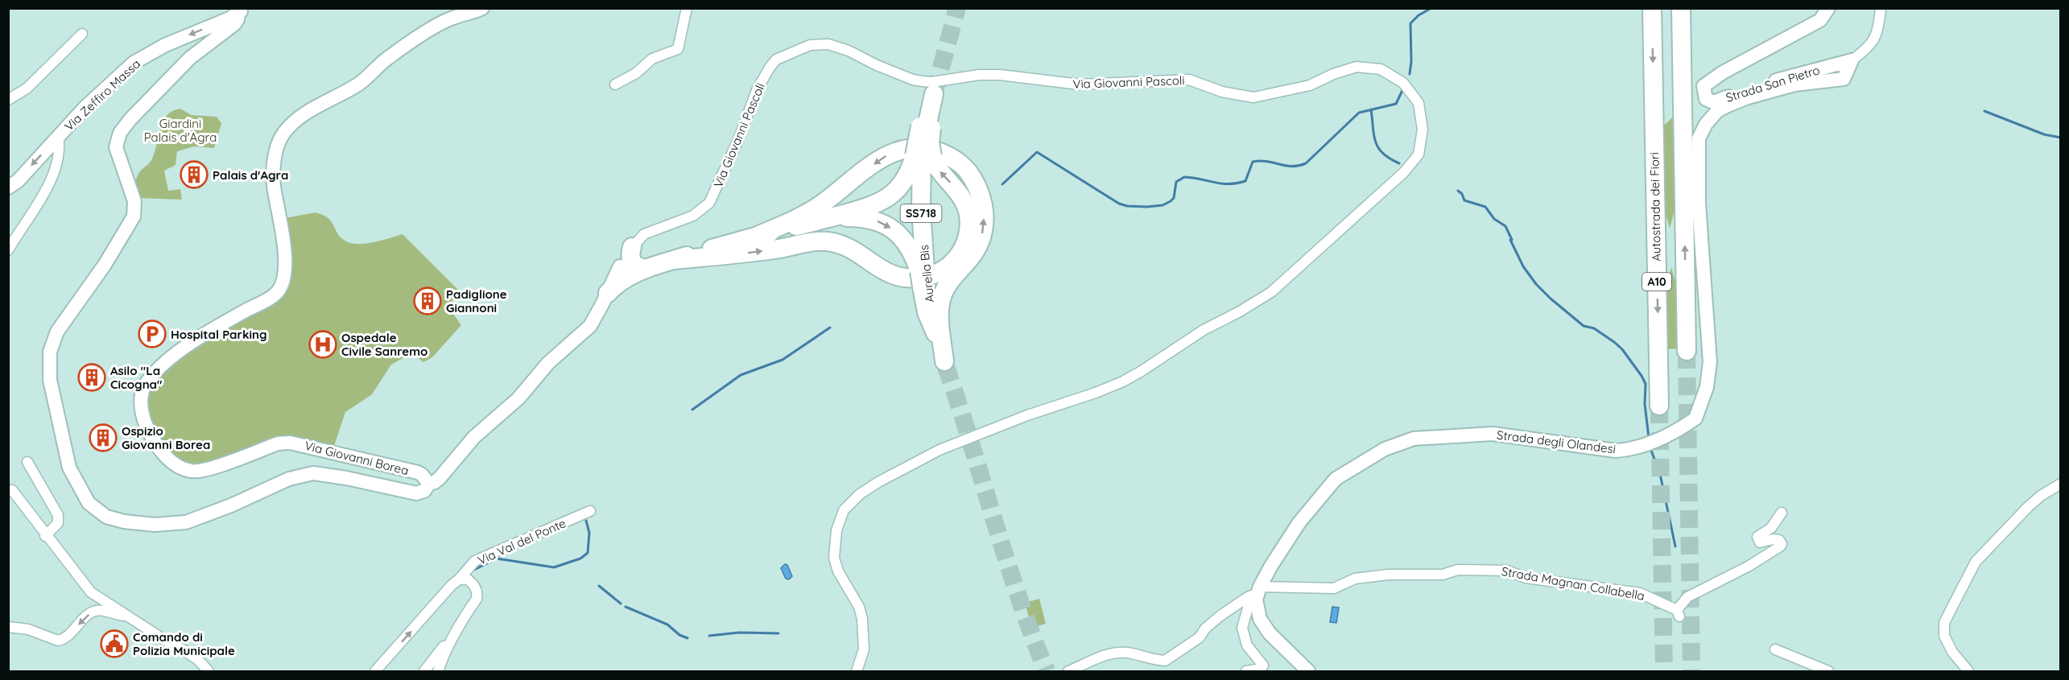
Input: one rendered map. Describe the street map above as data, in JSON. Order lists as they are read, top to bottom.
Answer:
{
  "streets": {
    "highway": [
      "Autostrada dei Fiori",
      "SS718",
      "Aurelia Bis",
      "A10"
    ],
    "street": [
      "Via Giovanni Pascoli",
      "Strada San Pietro",
      "Via Zeffiro Massa",
      "Strada degli Olandesi",
      "Via Giovanni Borea",
      "Via Val del Ponte",
      "Strada Magnan Collabella"
    ]
  },
  "crossings": [
    ["Strada San Pietro", "Strada degli Olandesi"],
    ["Via Zeffiro Massa", "Via Giovanni Borea"],
    ["Strada degli Olandesi", "Strada Magnan Collabella"]
  ],
  "parks": ["Giardini Palais d'Agra"],
  "places": {
    "building": [
      "Palais d'Agra",
      "Padiglione Giannoni",
      "Asilo \"La Cicogna\"",
      "Ospizio Giovanni Borea"
    ],
    "parking": ["Hospital Parking"],
    "hospital": ["Ospedale Civile Sanremo"],
    "public building": ["Comando di Polizia Municipale"]
  }
}
